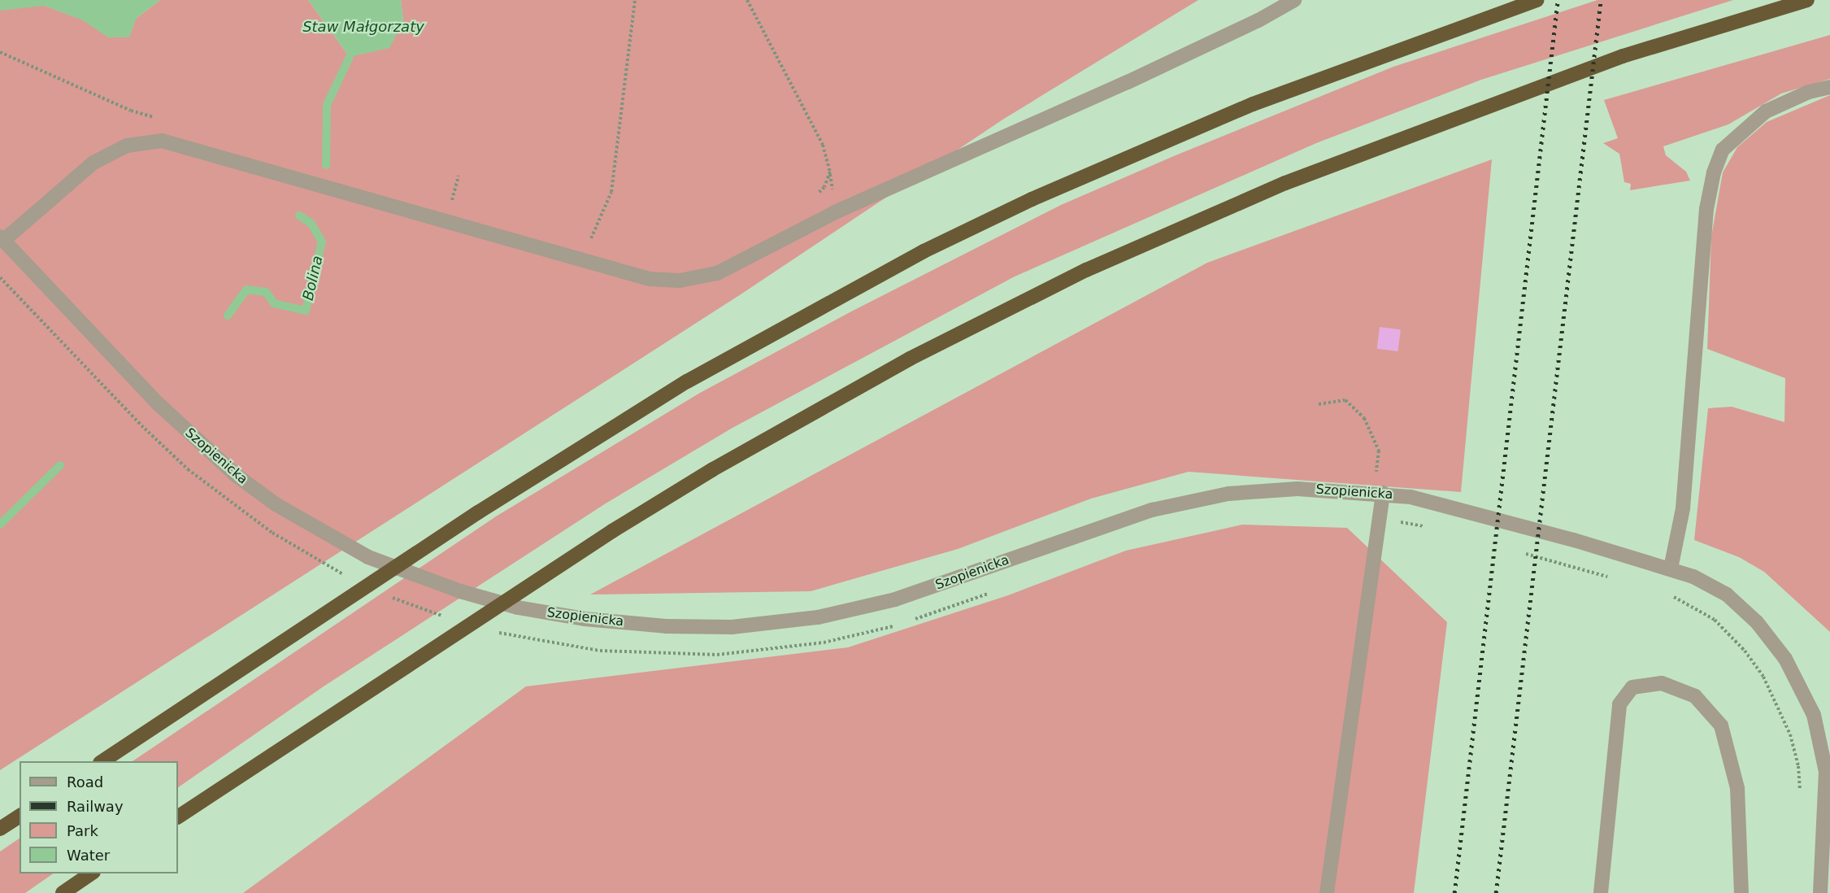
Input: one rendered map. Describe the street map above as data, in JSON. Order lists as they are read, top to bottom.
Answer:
{
  "streets": {
    "street": ["Szopienicka"]
  },
  "water": ["Staw Małgorzaty", "Bolina"],
  "legend": [
    "Road",
    "Railway",
    "Park",
    "Water"
  ]
}
